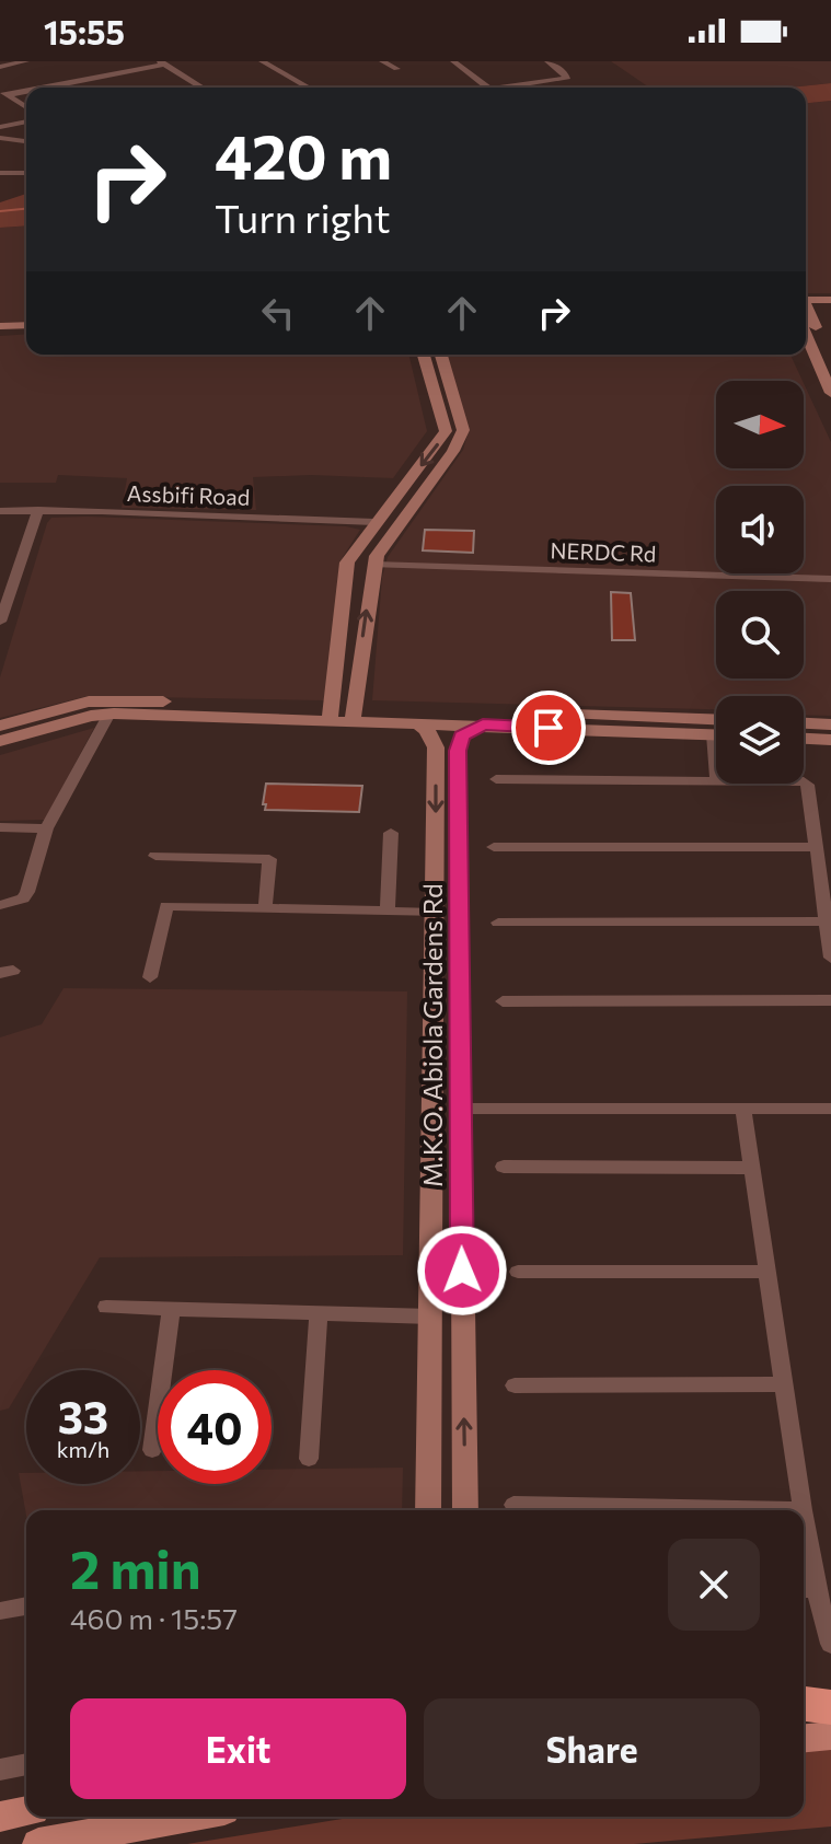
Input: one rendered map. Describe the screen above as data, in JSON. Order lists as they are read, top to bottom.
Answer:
{
  "streets": {
    "street": ["Assbifi Road", "NERDC Rd", "M.K.O. Abiola Gardens Rd"]
  },
  "north": "right",
  "page": {
    "status": "15:55",
    "turn": ["420 m", "Turn right"],
    "speed": "33 km/h",
    "limit": "40",
    "heading": ["2 min", "460 m · 15:57"],
    "buttons": ["Exit", "Share"]
  }
}
